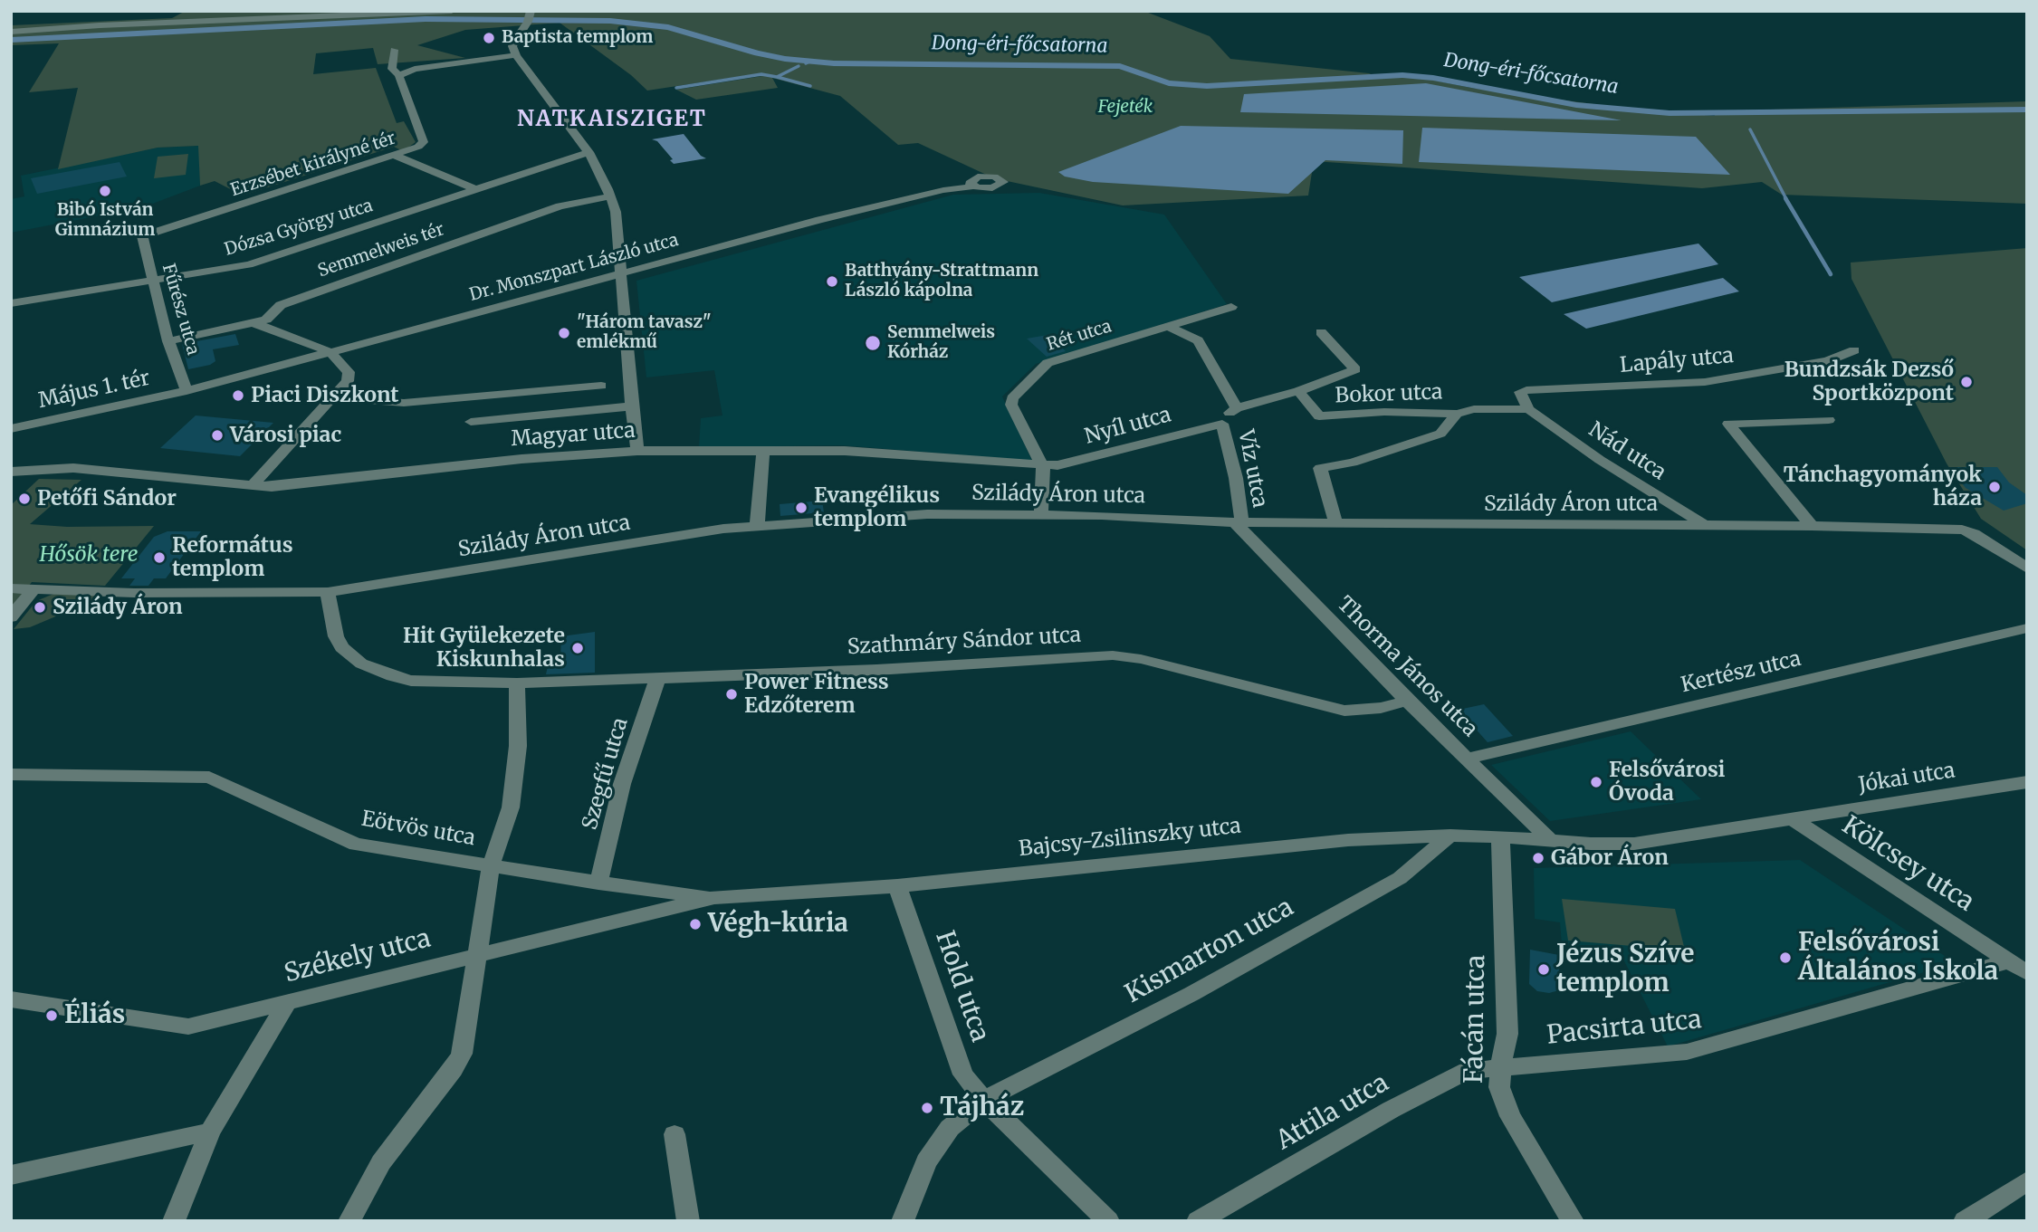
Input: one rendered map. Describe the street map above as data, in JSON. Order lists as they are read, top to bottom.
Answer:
{
  "streets": {
    "street": [
      "Erzsébet királyné tér",
      "Dózsa György utca",
      "Semmelweis tér",
      "Dr. Monszpart László utca",
      "Fűrész utca",
      "Rét utca",
      "Lapály utca",
      "Május 1. tér",
      "Bokor utca",
      "Nyíl utca",
      "Magyar utca",
      "Nád utca",
      "Víz utca",
      "Szilády Áron utca",
      "Szathmáry Sándor utca",
      "Thorma János utca",
      "Kertész utca",
      "Szegfű utca",
      "Jókai utca",
      "Eötvös utca",
      "Bajcsy-Zsilinszky utca",
      "Kölcsey utca",
      "Kismarton utca",
      "Székely utca",
      "Hold utca",
      "Fácán utca",
      "Pacsirta utca",
      "Attila utca"
    ]
  },
  "crossings": [
    ["Erzsébet királyné tér", "Fűrész utca"],
    ["Dózsa György utca", "Fűrész utca"],
    ["Semmelweis tér", "Fűrész utca"],
    ["Dr. Monszpart László utca", "Fűrész utca"],
    ["Dr. Monszpart László utca", "Május 1. tér"],
    ["Fűrész utca", "Május 1. tér"],
    ["Rét utca", "Nyíl utca"],
    ["Rét utca", "Magyar utca"],
    ["Rét utca", "Víz utca"],
    ["Lapály utca", "Bokor utca"],
    ["Lapály utca", "Nád utca"],
    ["Bokor utca", "Nád utca"],
    ["Nyíl utca", "Magyar utca"],
    ["Nyíl utca", "Víz utca"],
    ["Nád utca", "Szilády Áron utca"],
    ["Víz utca", "Szilády Áron utca"],
    ["Víz utca", "Thorma János utca"],
    ["Szilády Áron utca", "Szathmáry Sándor utca"],
    ["Szilády Áron utca", "Thorma János utca"],
    ["Szathmáry Sándor utca", "Thorma János utca"],
    ["Szathmáry Sándor utca", "Szegfű utca"],
    ["Thorma János utca", "Kertész utca"],
    ["Thorma János utca", "Jókai utca"],
    ["Thorma János utca", "Bajcsy-Zsilinszky utca"],
    ["Szegfű utca", "Eötvös utca"],
    ["Jókai utca", "Bajcsy-Zsilinszky utca"],
    ["Jókai utca", "Kölcsey utca"],
    ["Eötvös utca", "Bajcsy-Zsilinszky utca"],
    ["Eötvös utca", "Székely utca"],
    ["Bajcsy-Zsilinszky utca", "Kismarton utca"],
    ["Bajcsy-Zsilinszky utca", "Székely utca"],
    ["Bajcsy-Zsilinszky utca", "Hold utca"],
    ["Bajcsy-Zsilinszky utca", "Fácán utca"],
    ["Kölcsey utca", "Pacsirta utca"],
    ["Kismarton utca", "Hold utca"],
    ["Fácán utca", "Pacsirta utca"],
    ["Fácán utca", "Attila utca"],
    ["Pacsirta utca", "Attila utca"]
  ],
  "districts": ["NATKAISZIGET"],
  "water": ["Dong-éri-főcsatorna"],
  "parks": ["Fejeték", "Hősök tere"],
  "places": [
    "Baptista templom",
    "Bibó István Gimnázium",
    "Batthyány-Strattmann László kápolna",
    "\"Három tavasz\" emlékmű",
    "Semmelweis Kórház",
    "Bundzsák Dezső Sportközpont",
    "Piaci Diszkont",
    "Városi piac",
    "Tánchagyományok háza",
    "Petőfi Sándor",
    "Evangélikus templom",
    "Református templom",
    "Szilády Áron",
    "Hit Gyülekezete Kiskunhalas",
    "Power Fitness Edzőterem",
    "Felsővárosi Óvoda",
    "Gábor Áron",
    "Végh-kúria",
    "Felsővárosi Általános Iskola",
    "Jézus Szíve templom",
    "Éliás",
    "Tájház"
  ]
}
